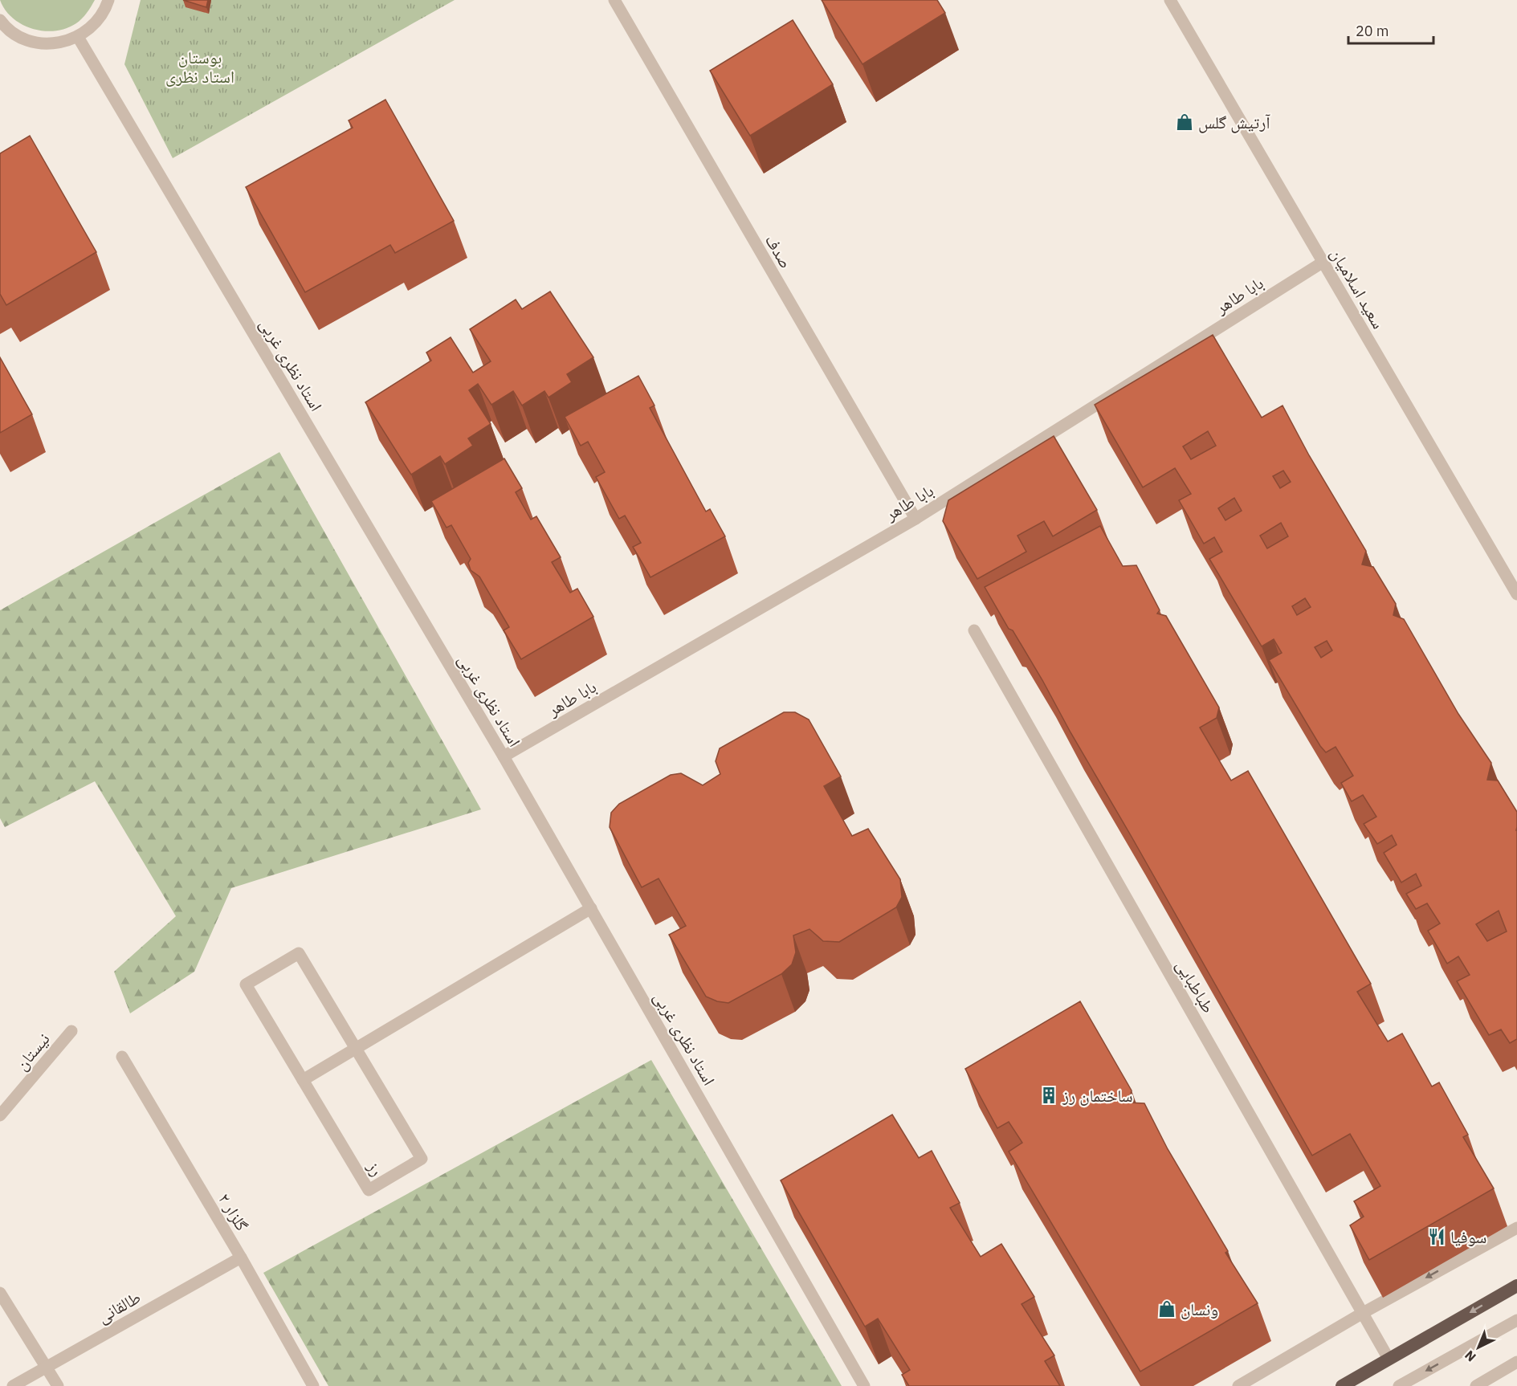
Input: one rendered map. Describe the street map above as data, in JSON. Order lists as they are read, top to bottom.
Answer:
{
  "streets": {
    "street": [
      "صدف",
      "سعید اسلامیان",
      "بابا طاهر",
      "استاد نظری غربی",
      "طباطبایی",
      "نیستان",
      "رز",
      "گلزار ۲",
      "طالقانی"
    ]
  },
  "crossings": [
    ["صدف", "بابا طاهر"],
    ["سعید اسلامیان", "بابا طاهر"],
    ["بابا طاهر", "استاد نظری غربی"],
    ["گلزار ۲", "طالقانی"]
  ],
  "parks": ["بوستان استاد نظری"],
  "places": {
    "shop": ["آرتیش گلس", "ونسان"],
    "building": ["ساختمان رز"],
    "restaurant": ["سوفیا"]
  },
  "scale_bar": "20 m",
  "north": "bottom left"
}
